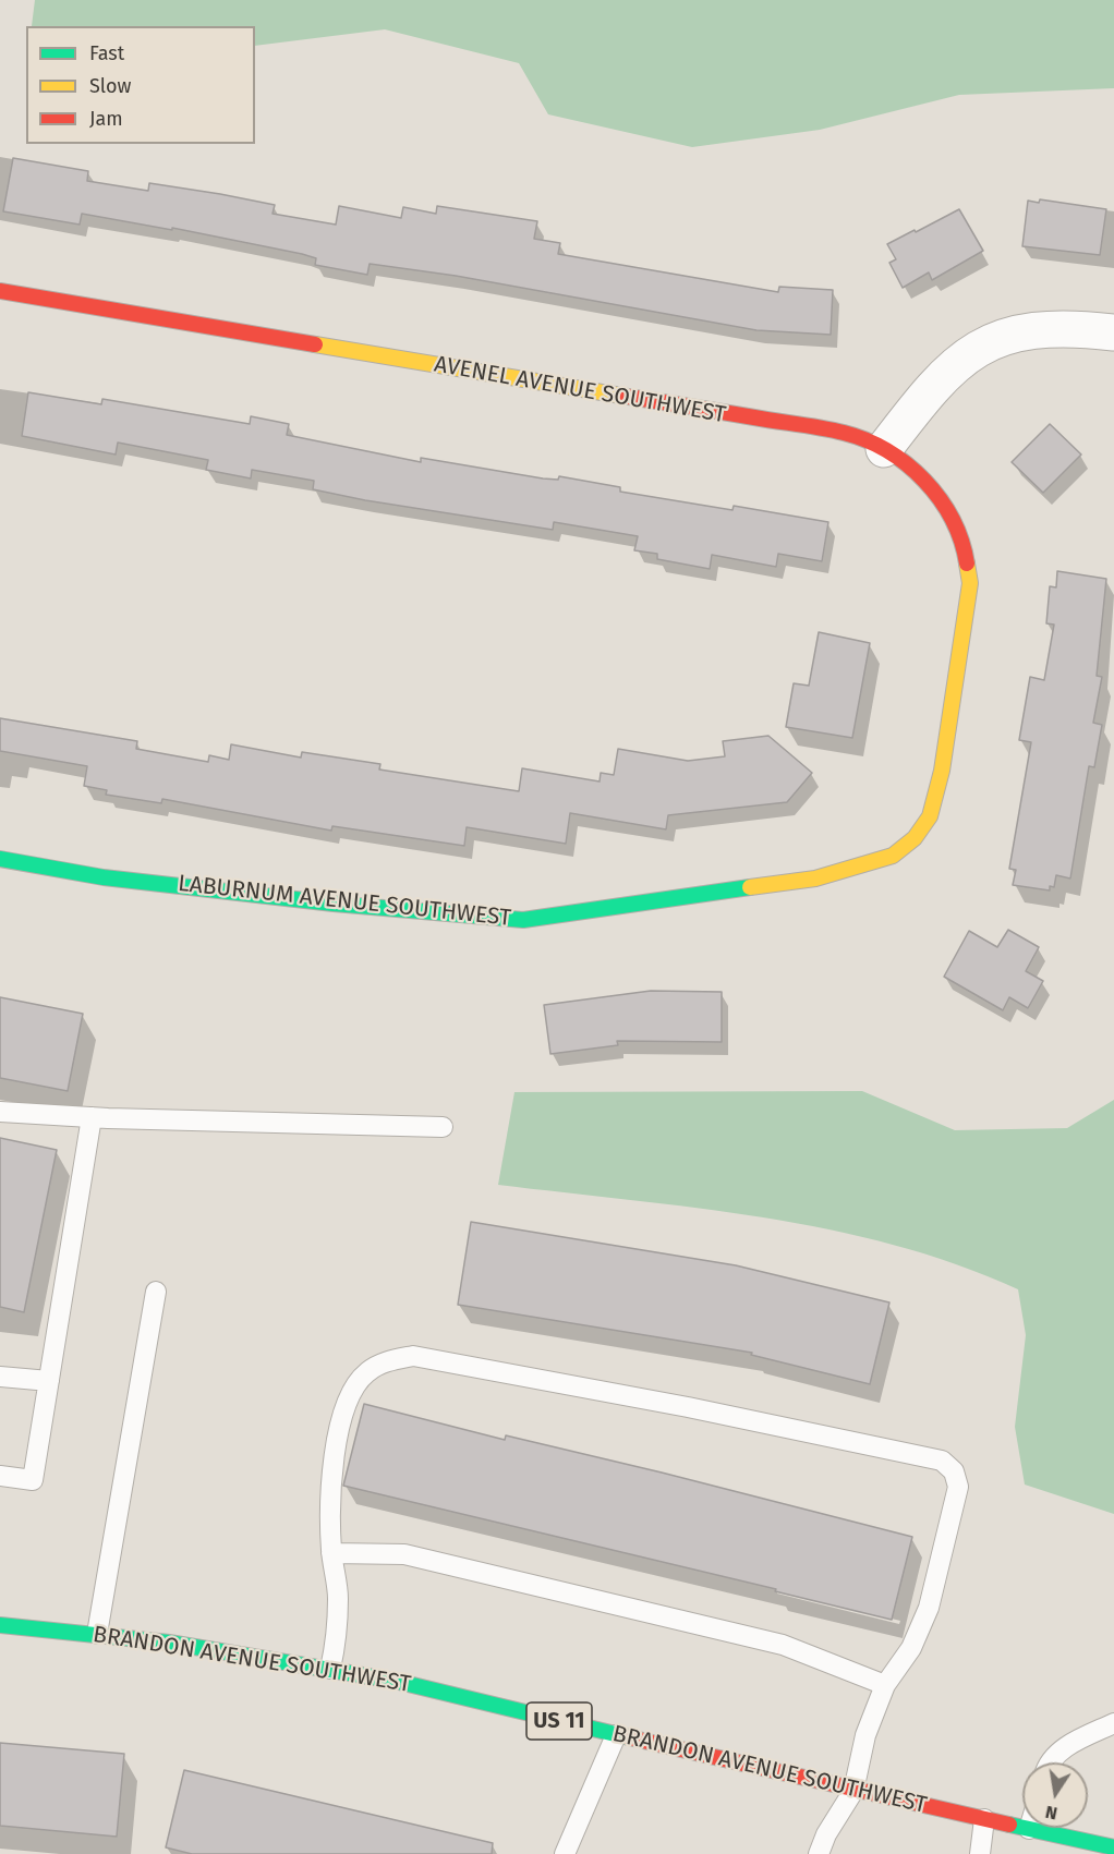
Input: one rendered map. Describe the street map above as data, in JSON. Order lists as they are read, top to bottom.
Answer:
{
  "streets": {
    "street": [
      "AVENEL AVENUE SOUTHWEST",
      "LABURNUM AVENUE SOUTHWEST",
      "BRANDON AVENUE SOUTHWEST",
      "US 11"
    ]
  },
  "crossings": [
    ["AVENEL AVENUE SOUTHWEST", "LABURNUM AVENUE SOUTHWEST"]
  ],
  "legend": ["Fast", "Slow", "Jam"],
  "north": "bottom"
}
